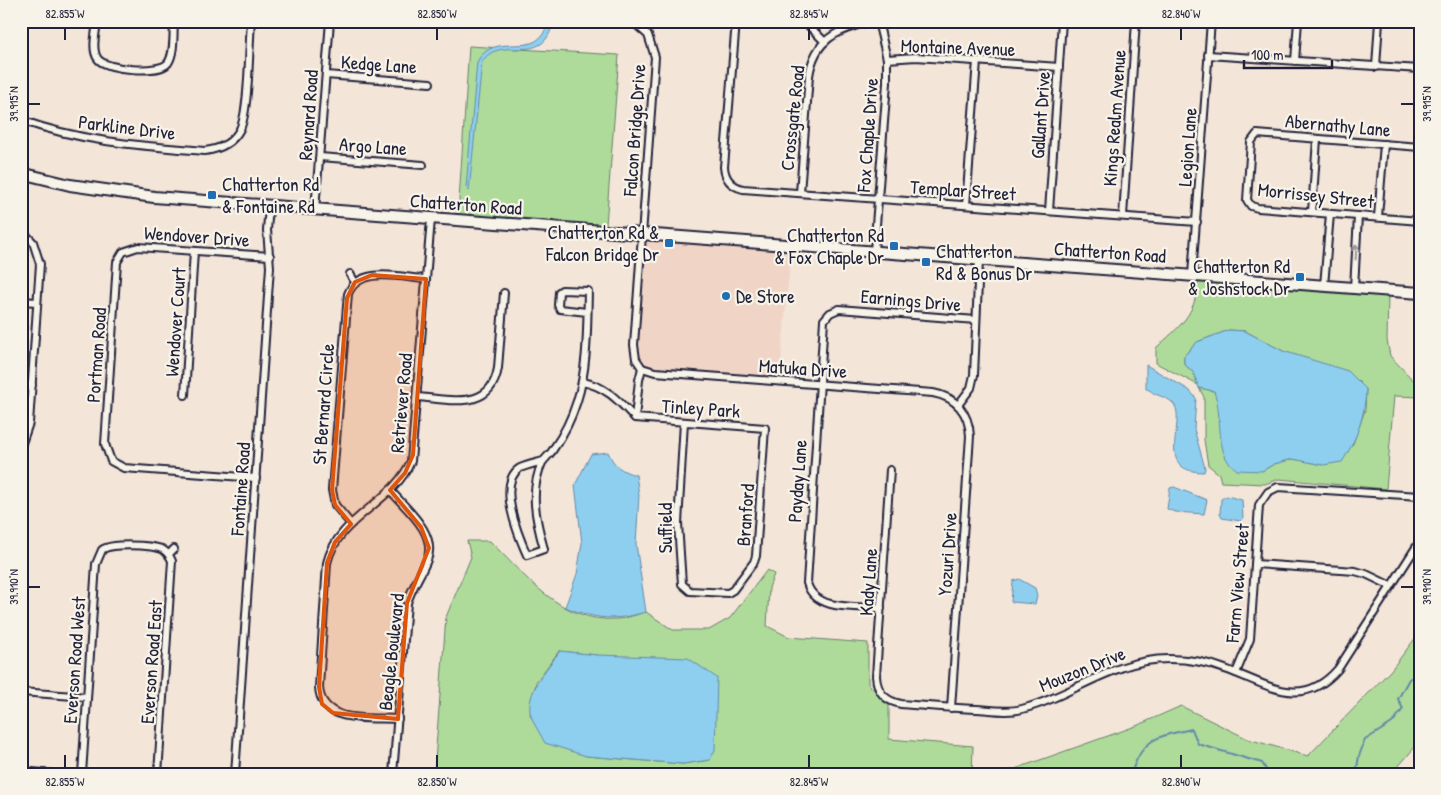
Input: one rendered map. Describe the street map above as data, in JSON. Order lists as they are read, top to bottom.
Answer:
{
  "streets": {
    "main road": ["Chatterton Road"],
    "street": [
      "Montaine Avenue",
      "Kedge Lane",
      "Reynard Road",
      "Gallant Drive",
      "Crossgate Road",
      "Kings Realm Avenue",
      "Abernathy Lane",
      "Parkline Drive",
      "Falcon Bridge Drive",
      "Fox Chaple Drive",
      "Argo Lane",
      "Legion Lane",
      "Templar Street",
      "Morrissey Street",
      "Wendover Drive",
      "Earnings Drive",
      "Wendover Court",
      "Portman Road",
      "Matuka Drive",
      "Retriever Road",
      "St Bernard Circle",
      "Tinley Park",
      "Payday Lane",
      "Fontaine Road",
      "Branford",
      "Suffield",
      "Yozuri Drive",
      "Kady Lane",
      "Farm View Street",
      "Beagle Boulevard",
      "Everson Road West",
      "Everson Road East",
      "Mouzon Drive"
    ]
  },
  "crossings": [
    ["Montaine Avenue", "Gallant Drive"],
    ["Montaine Avenue", "Fox Chaple Drive"],
    ["Kedge Lane", "Reynard Road"],
    ["Reynard Road", "Argo Lane"],
    ["Reynard Road", "Chatterton Road"],
    ["Gallant Drive", "Templar Street"],
    ["Crossgate Road", "Templar Street"],
    ["Kings Realm Avenue", "Templar Street"],
    ["Abernathy Lane", "Morrissey Street"],
    ["Falcon Bridge Drive", "Chatterton Road"],
    ["Falcon Bridge Drive", "Matuka Drive"],
    ["Falcon Bridge Drive", "Tinley Park"],
    ["Fox Chaple Drive", "Templar Street"],
    ["Fox Chaple Drive", "Chatterton Road"],
    ["Legion Lane", "Templar Street"],
    ["Legion Lane", "Chatterton Road"],
    ["Chatterton Road", "Retriever Road"],
    ["Chatterton Road", "Fontaine Road"],
    ["Wendover Drive", "Wendover Court"],
    ["Wendover Drive", "Portman Road"],
    ["Wendover Drive", "Fontaine Road"],
    ["Earnings Drive", "Payday Lane"],
    ["Portman Road", "Fontaine Road"],
    ["Matuka Drive", "Tinley Park"],
    ["Matuka Drive", "Payday Lane"],
    ["Matuka Drive", "Yozuri Drive"],
    ["Retriever Road", "St Bernard Circle"],
    ["Retriever Road", "Beagle Boulevard"],
    ["Tinley Park", "Branford"],
    ["Tinley Park", "Suffield"],
    ["Payday Lane", "Kady Lane"],
    ["Branford", "Suffield"],
    ["Yozuri Drive", "Mouzon Drive"],
    ["Kady Lane", "Mouzon Drive"],
    ["Farm View Street", "Mouzon Drive"],
    ["Everson Road West", "Everson Road East"]
  ],
  "places": {
    "transit": [
      "Chatterton Rd & Fontaine Rd",
      "Chatterton Rd & Falcon Bridge Dr",
      "Chatterton Rd & Fox Chaple Dr",
      "Chatterton Rd & Bonus Dr",
      "Chatterton Rd & Joshstock Dr"
    ],
    "other": ["De Store"]
  },
  "scale_bar": "100 m",
  "coordinates": [
    "82.855°W",
    "82.850°W",
    "82.845°W",
    "82.840°W",
    "39.915°N",
    "39.910°N"
  ]
}
